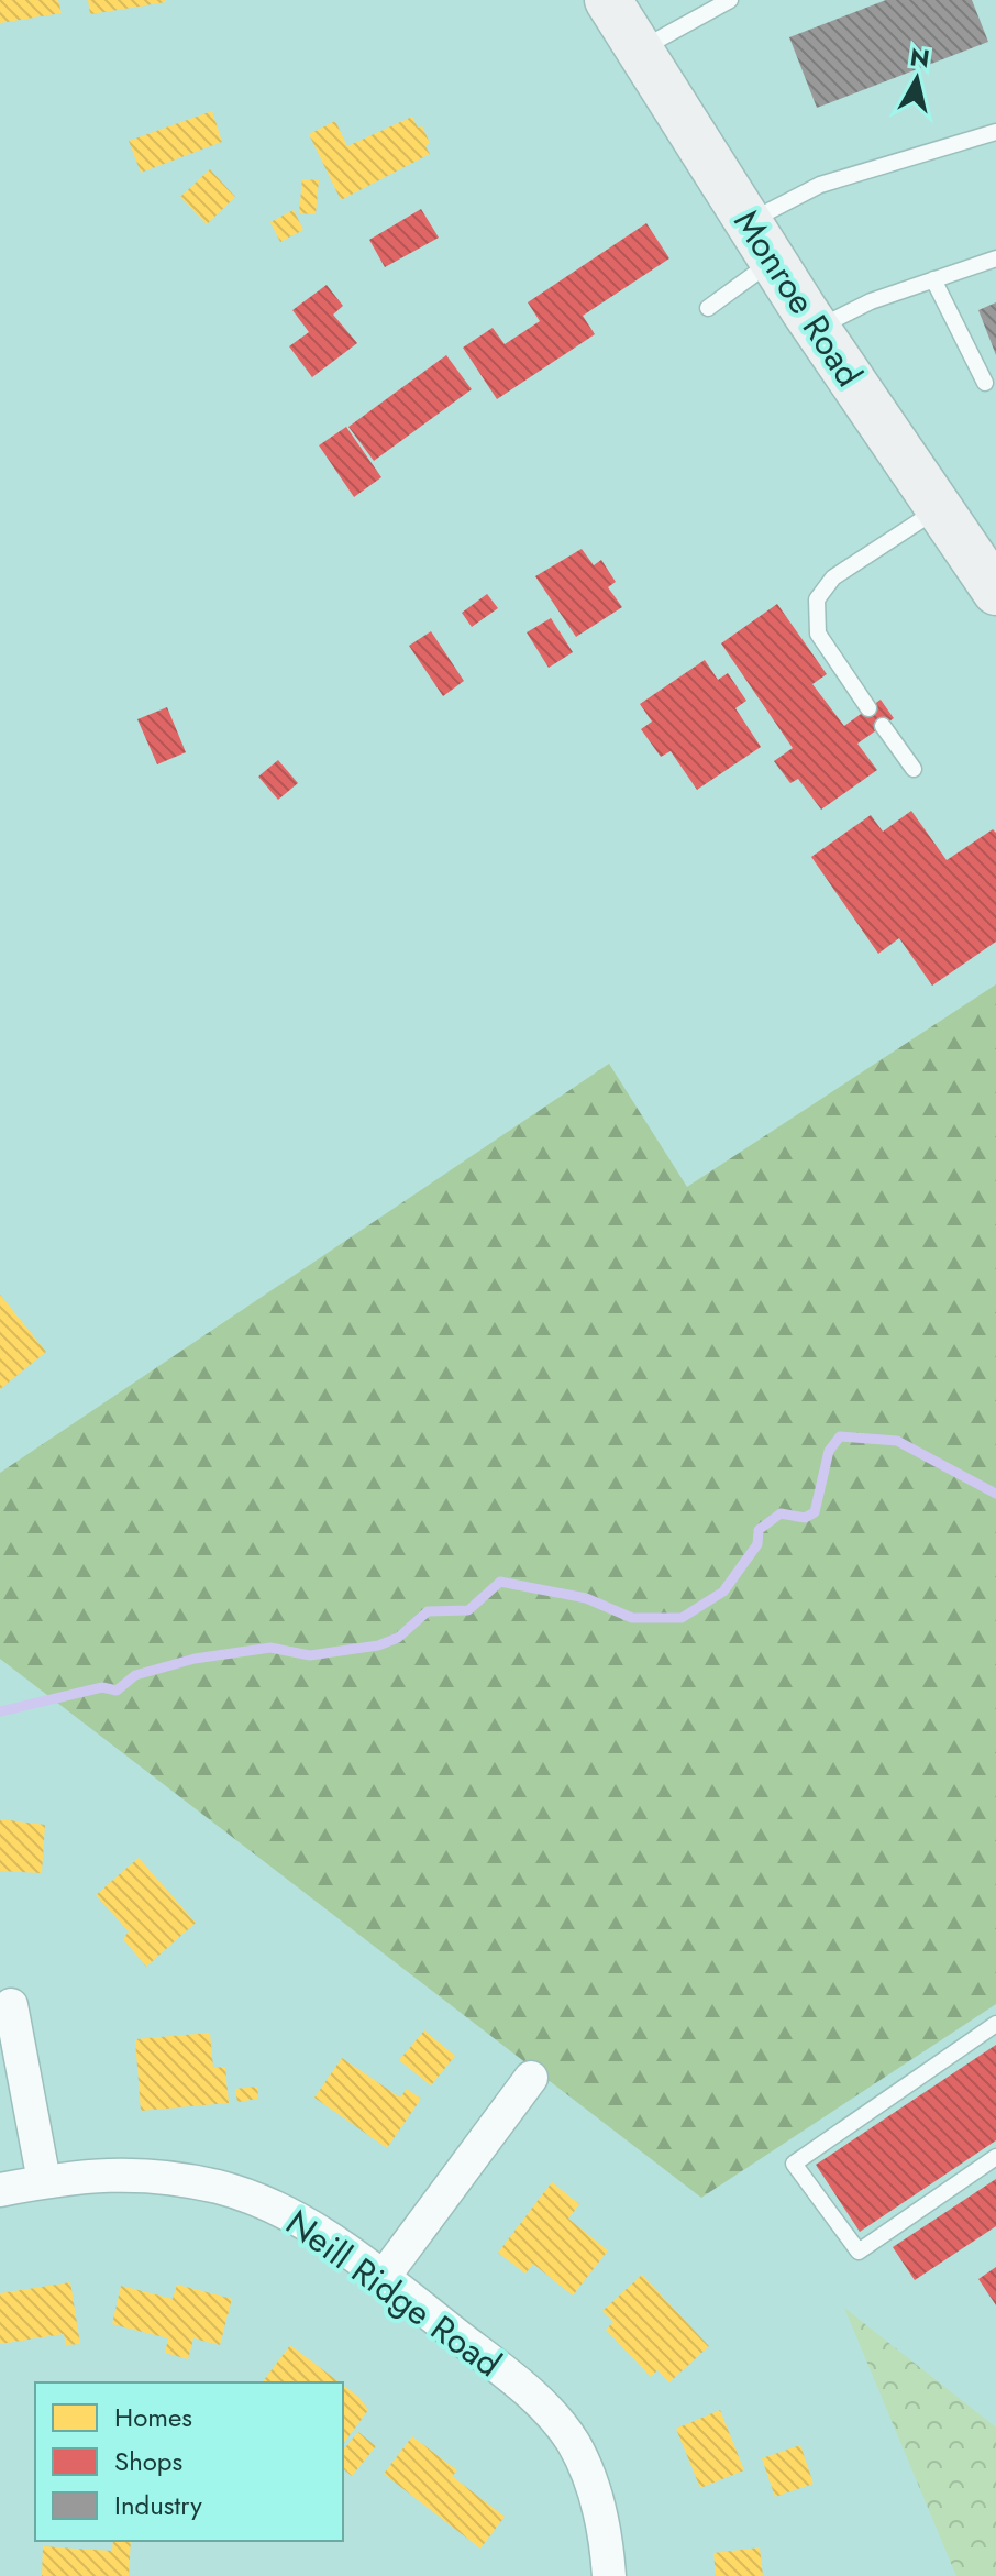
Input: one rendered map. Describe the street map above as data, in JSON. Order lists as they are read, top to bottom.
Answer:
{
  "streets": {
    "main road": ["Monroe Road"],
    "street": ["Neill Ridge Road"]
  },
  "legend": ["Homes", "Shops", "Industry"],
  "north": "top"
}
